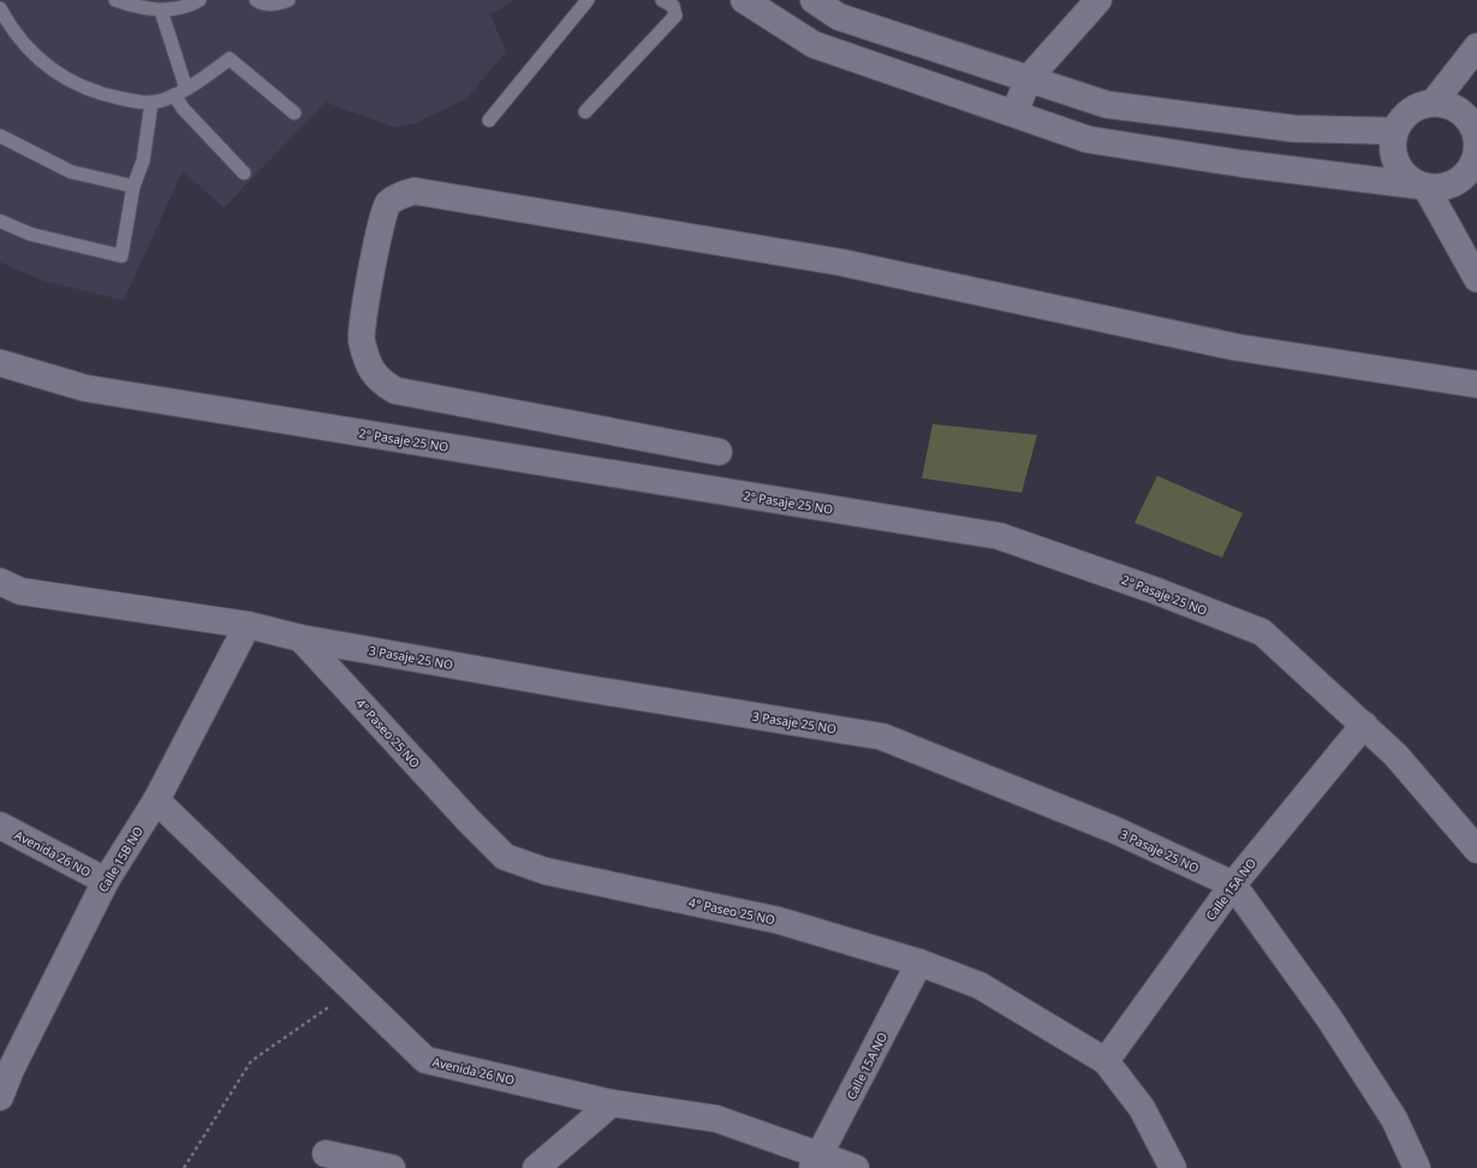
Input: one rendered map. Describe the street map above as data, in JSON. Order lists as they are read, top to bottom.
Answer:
{
  "streets": {
    "street": [
      "2° Pasaje 25 NO",
      "3 Pasaje 25 NO",
      "4° Paseo 25 NO",
      "Avenida 26 NO",
      "Calle 15B NO",
      "Calle 15A NO"
    ]
  },
  "crossings": [
    ["2° Pasaje 25 NO", "Calle 15A NO"],
    ["3 Pasaje 25 NO", "4° Paseo 25 NO"],
    ["3 Pasaje 25 NO", "Calle 15B NO"],
    ["3 Pasaje 25 NO", "Calle 15A NO"],
    ["4° Paseo 25 NO", "Calle 15A NO"],
    ["Avenida 26 NO", "Calle 15B NO"],
    ["Avenida 26 NO", "Calle 15A NO"]
  ]
}
